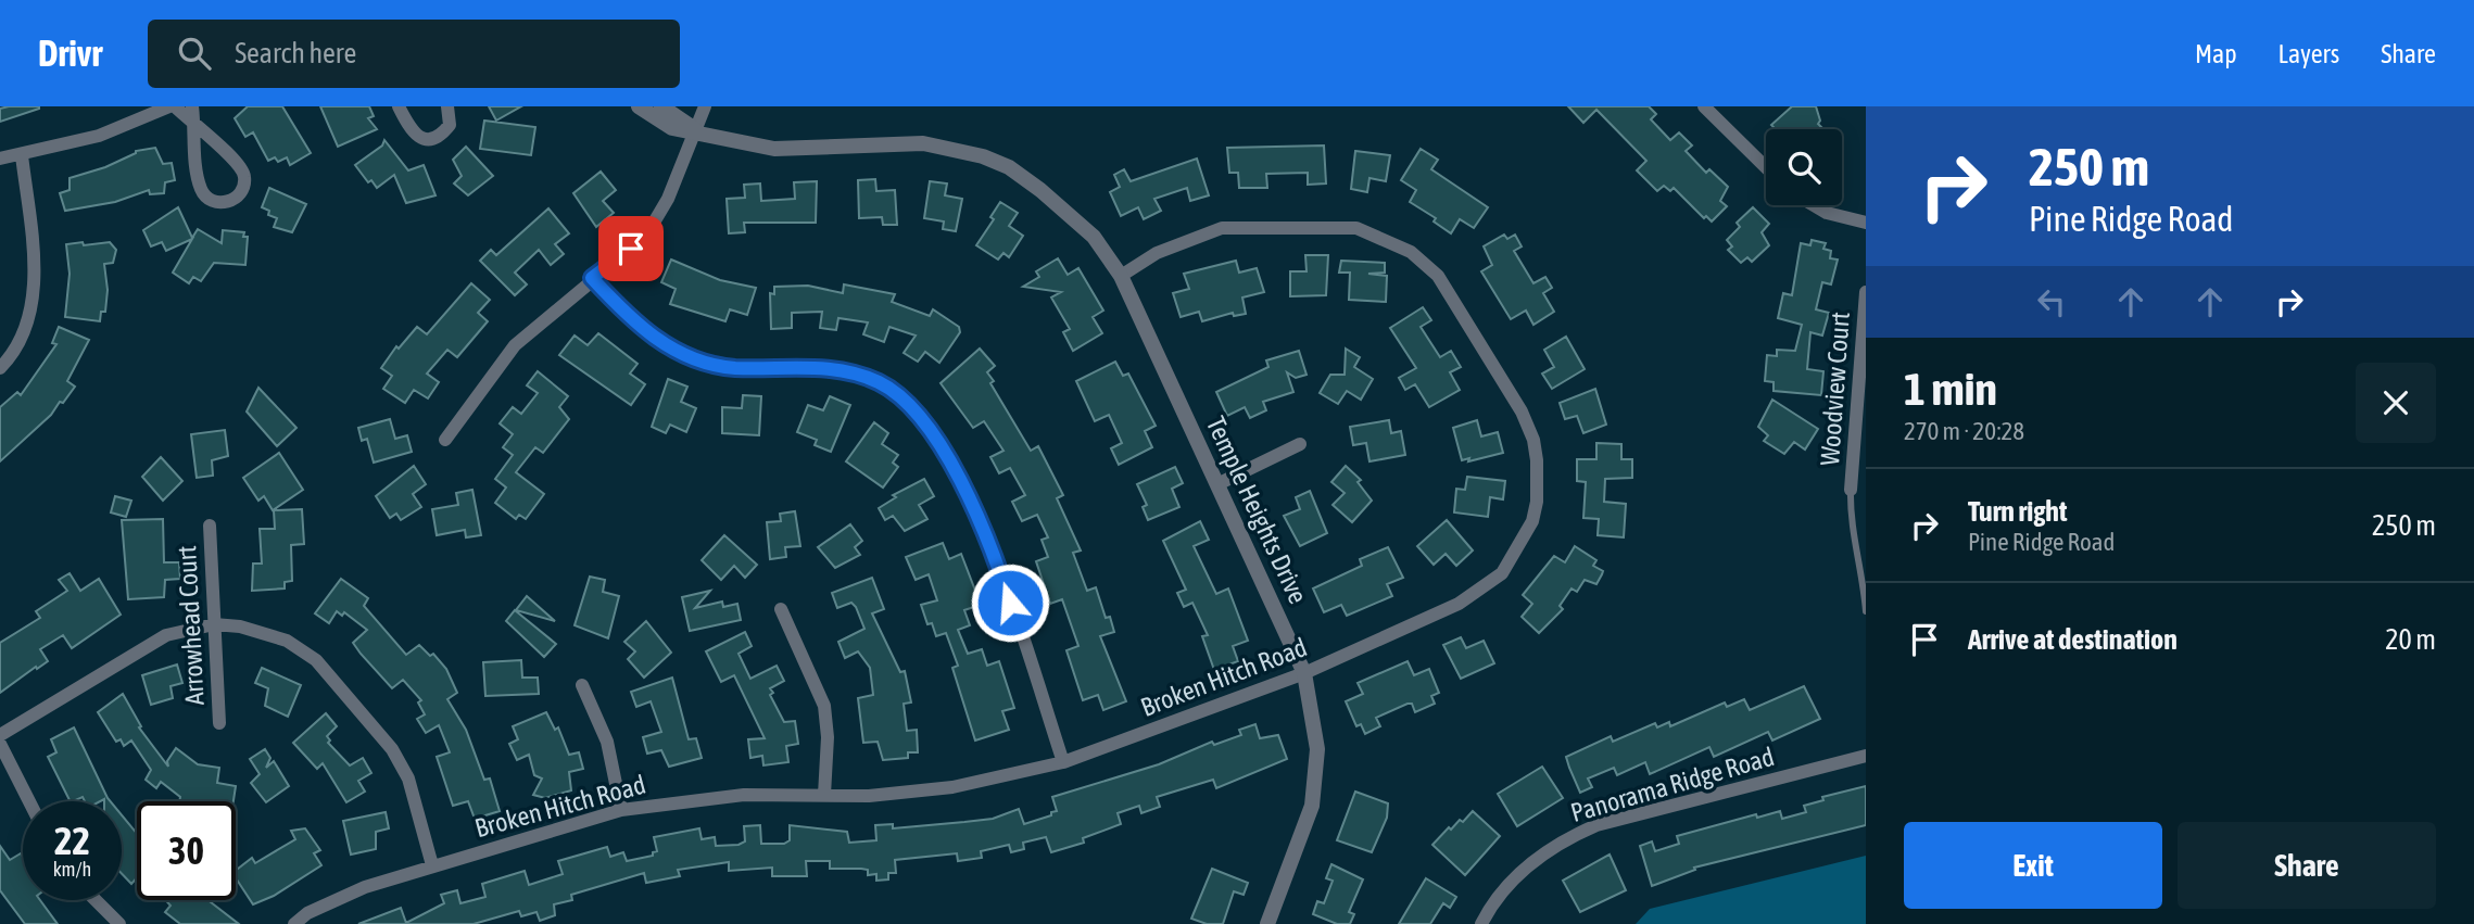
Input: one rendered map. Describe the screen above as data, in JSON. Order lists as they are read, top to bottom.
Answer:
{
  "streets": {
    "street": [
      "Woodview Court",
      "Temple Heights Drive",
      "Arrowhead Court",
      "Broken Hitch Road",
      "Panorama Ridge Road"
    ]
  },
  "crossings": [
    ["Temple Heights Drive", "Broken Hitch Road"]
  ],
  "page": {
    "header": "Drivr",
    "search": "Search here",
    "nav": ["Map", "Layers", "Share"],
    "turn": ["250 m", "Pine Ridge Road"],
    "heading": ["1 min", "270 m · 20:28"],
    "list": [
      {
        "name": "Turn right",
        "note": "Pine Ridge Road",
        "value": "250 m"
      },
      {
        "name": "Arrive at destination",
        "value": "20 m"
      }
    ],
    "speed": "22 km/h",
    "limit": "30",
    "buttons": ["Exit", "Share"]
  }
}
